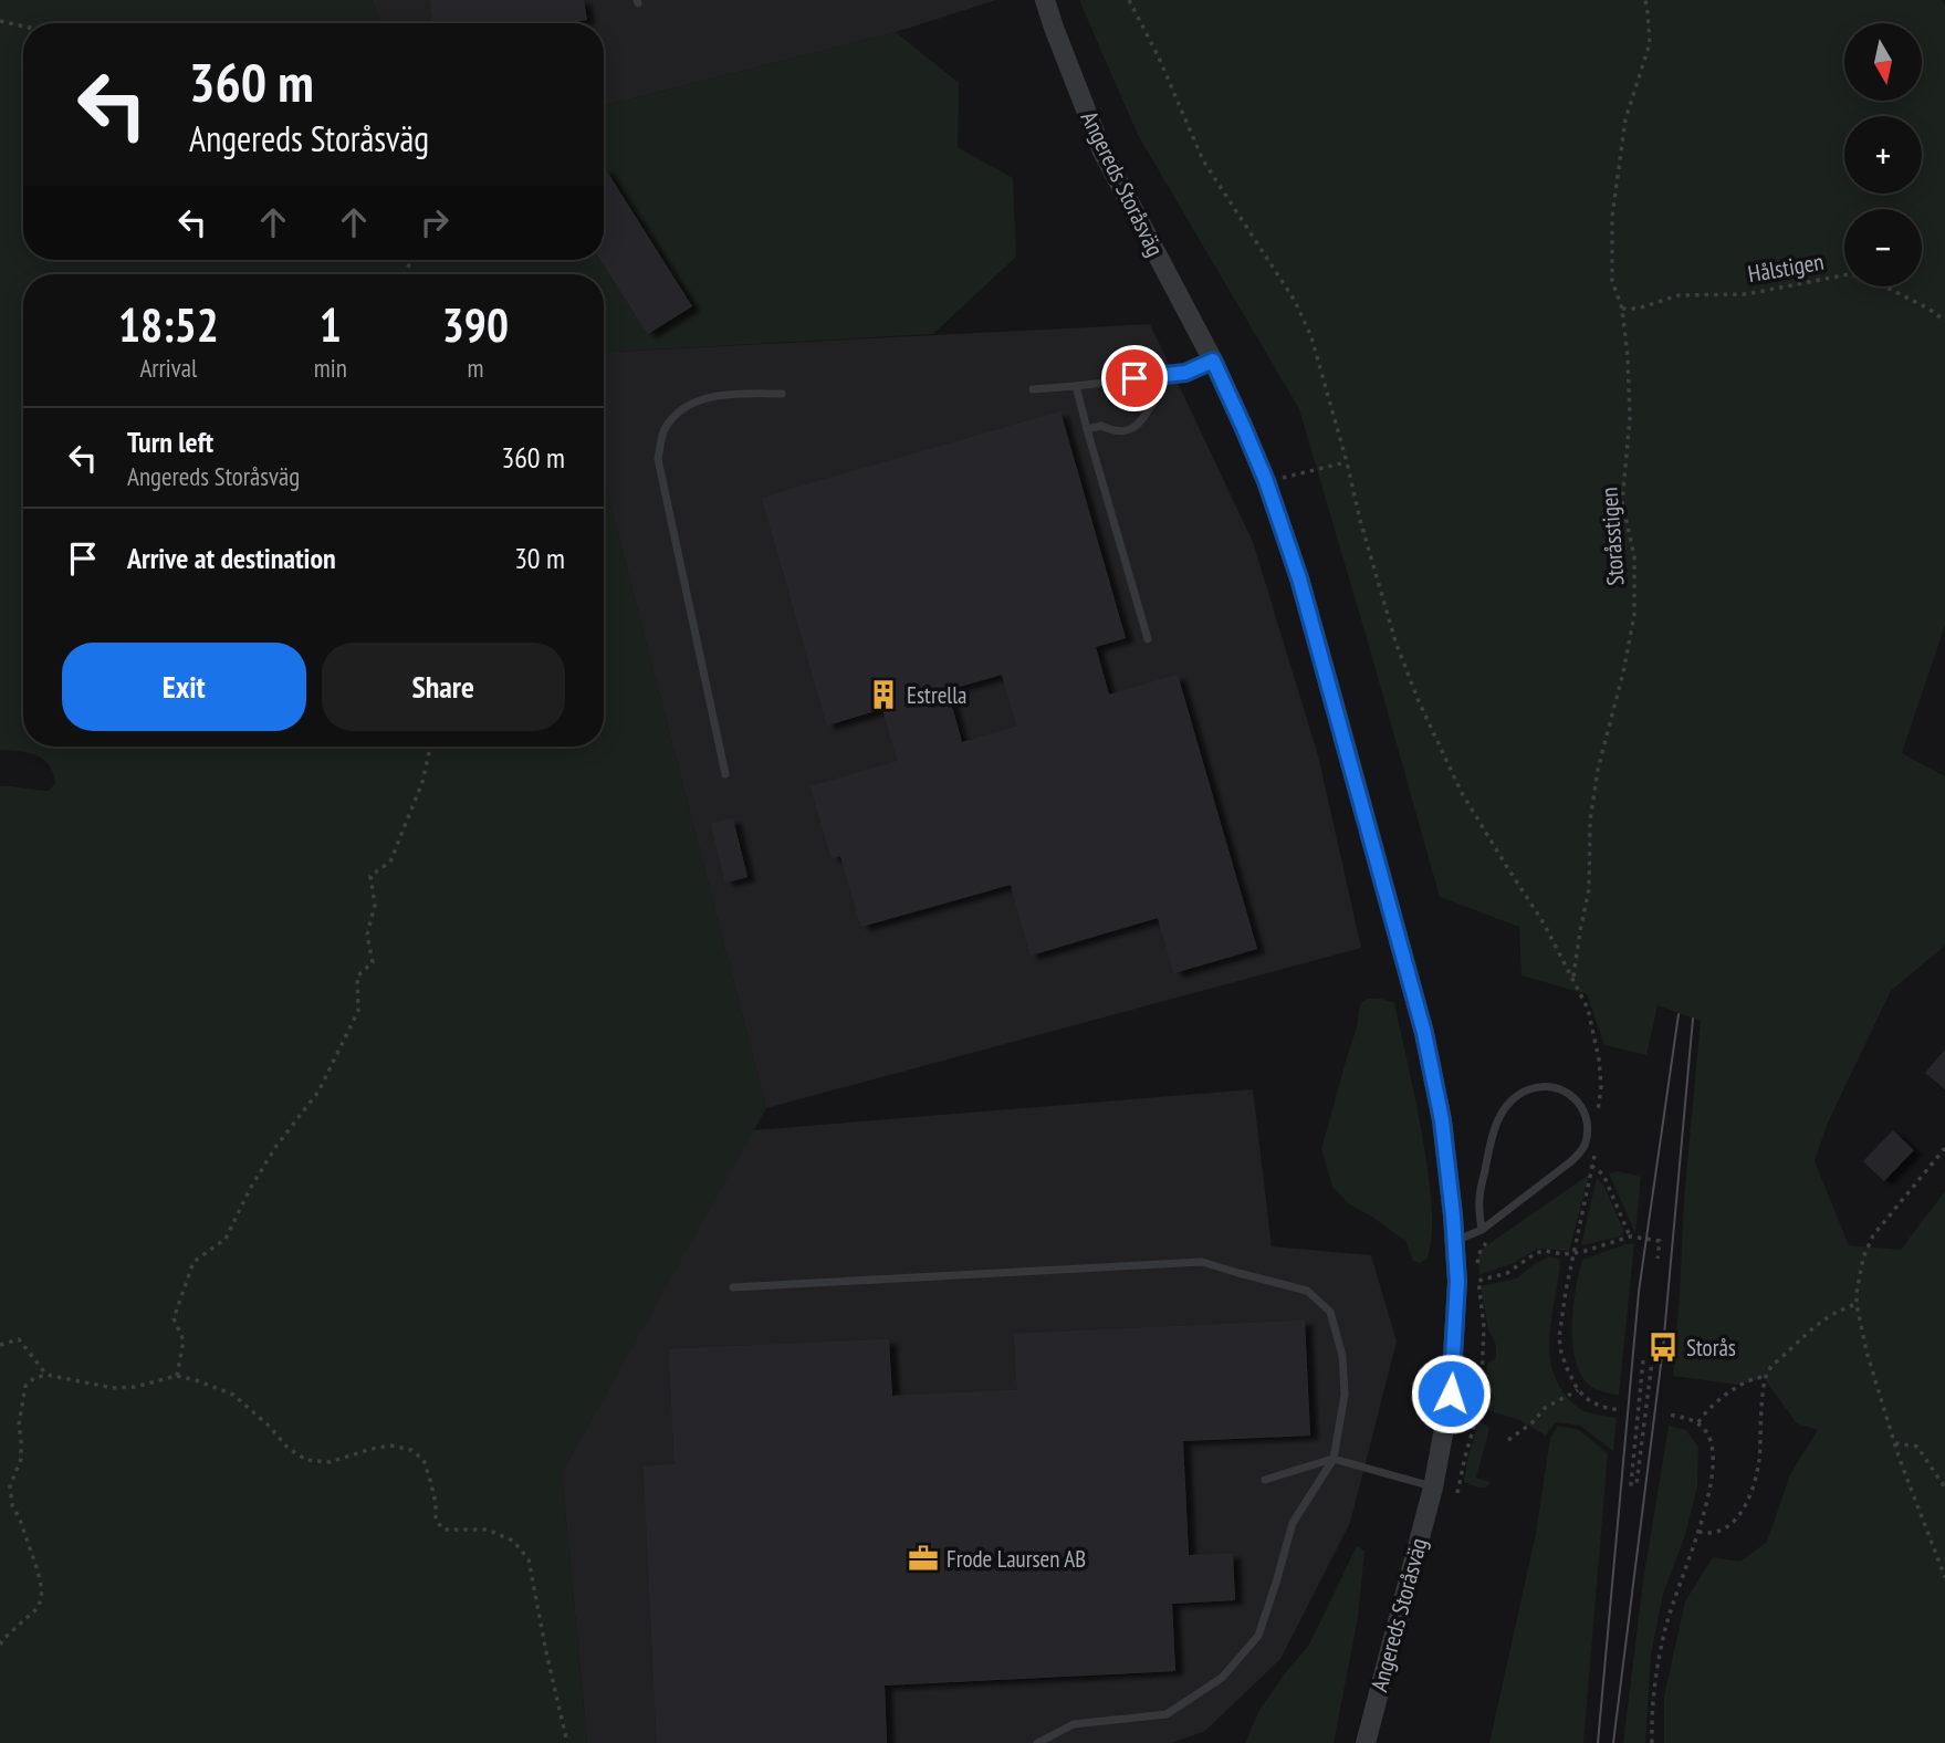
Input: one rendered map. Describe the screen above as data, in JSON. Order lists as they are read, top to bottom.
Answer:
{
  "streets": {
    "street": ["Angereds Storåsväg"],
    "path": ["Hålstigen", "Storåsstigen"]
  },
  "crossings": [
    ["Hålstigen", "Storåsstigen"]
  ],
  "places": {
    "building": ["Estrella"],
    "bus stop": ["Storås"],
    "office": ["Frode Laursen AB"]
  },
  "north": "bottom",
  "page": {
    "map_buttons": ["+", "−"],
    "turn": ["360 m", "Angereds Storåsväg"],
    "eta": [
      "18:52",
      "Arrival",
      "1",
      "min",
      "390",
      "m"
    ],
    "list": [
      {
        "name": "Turn left",
        "note": "Angereds Storåsväg",
        "value": "360 m"
      },
      {
        "name": "Arrive at destination",
        "value": "30 m"
      }
    ],
    "buttons": ["Exit", "Share"]
  }
}
